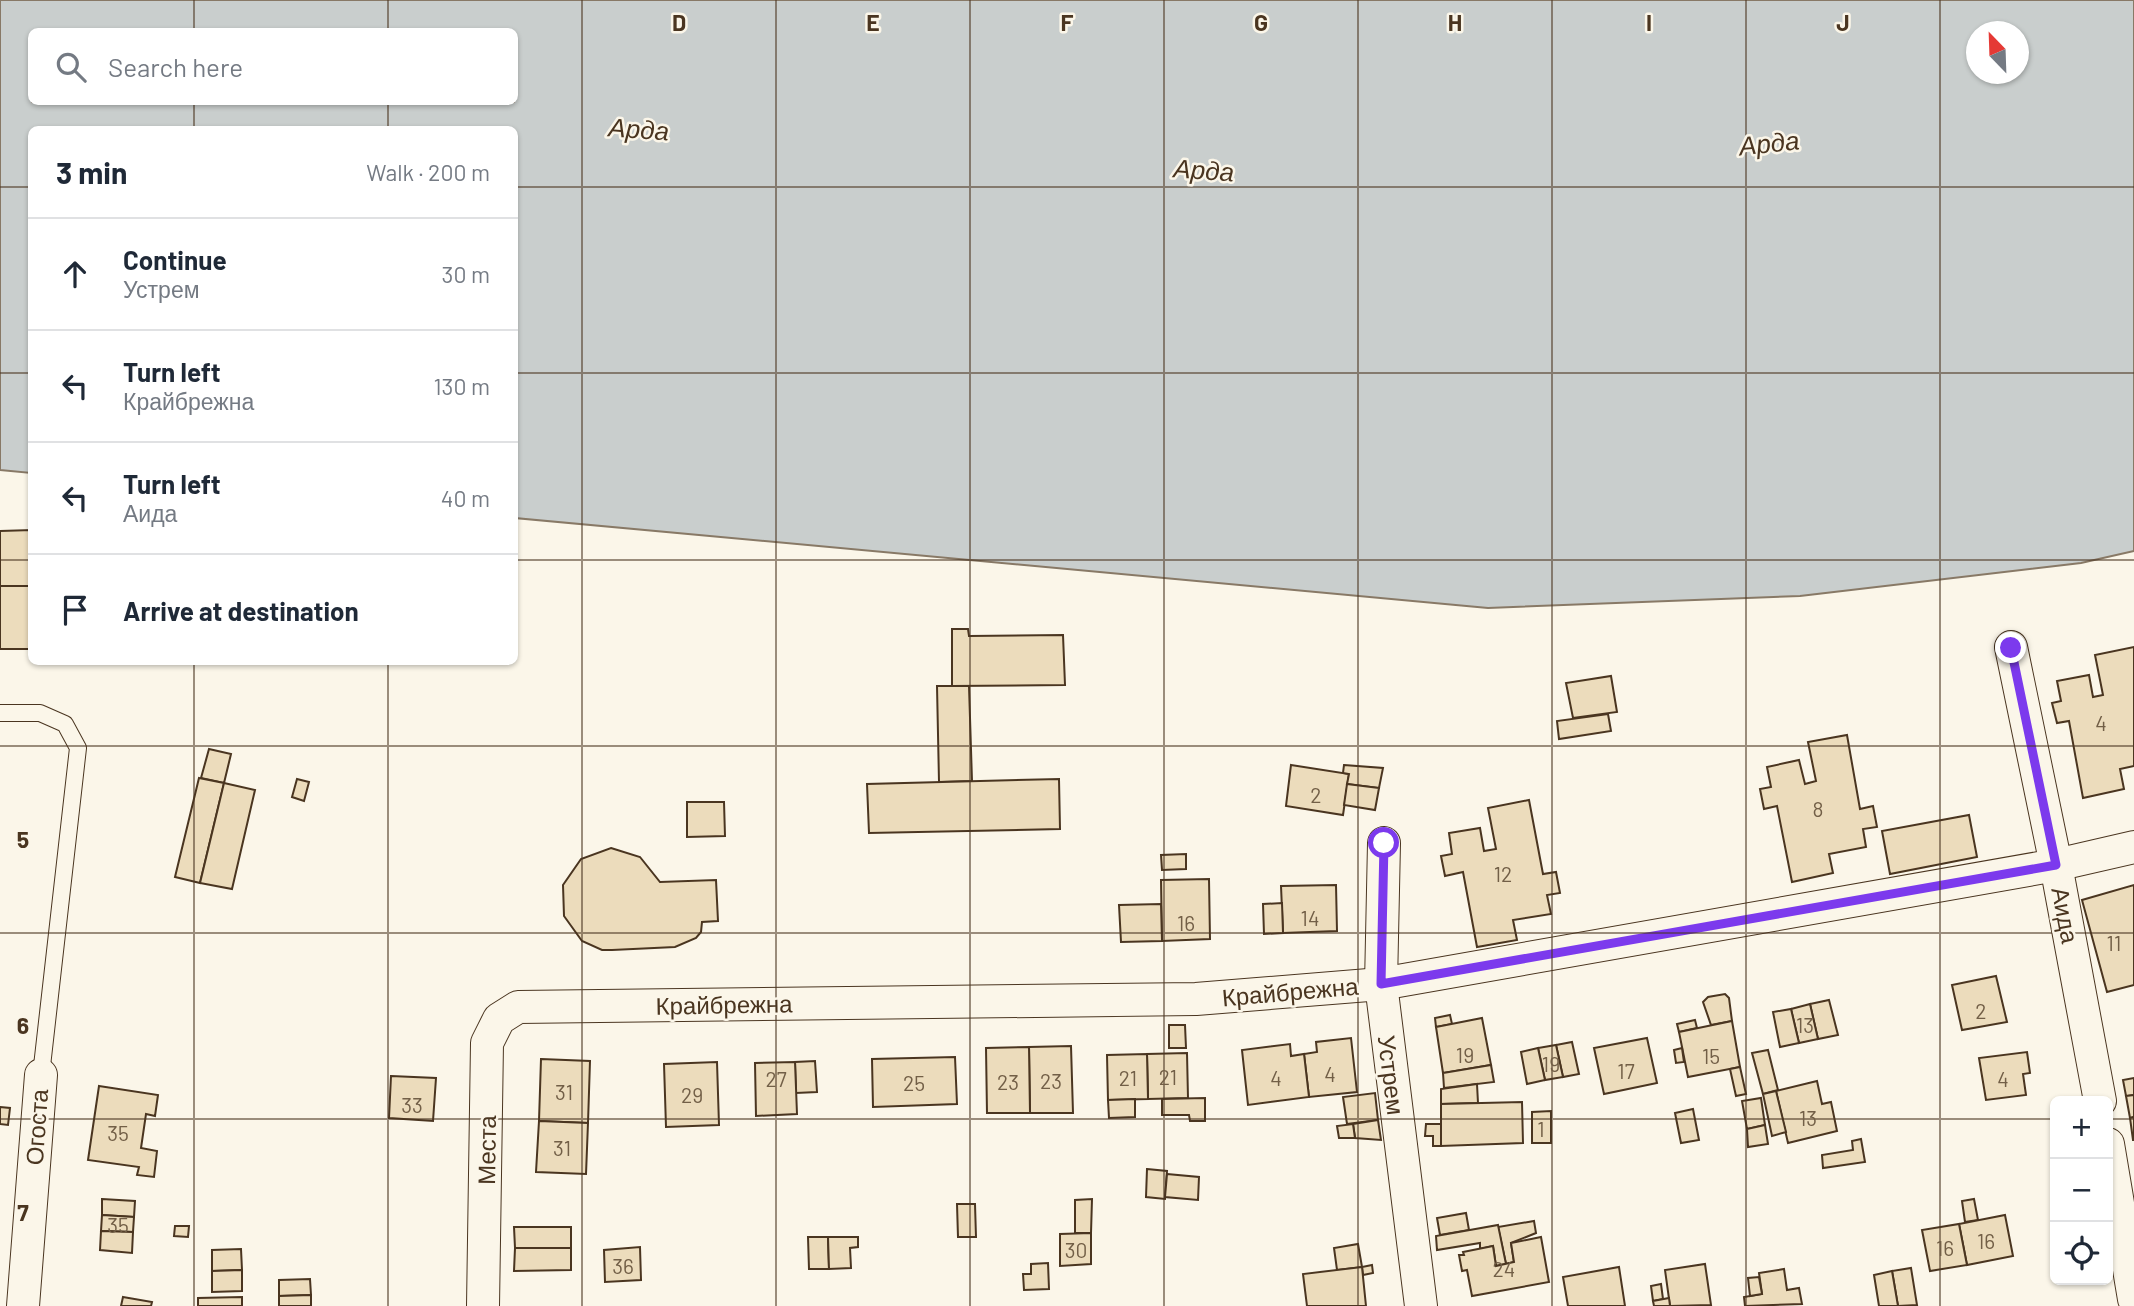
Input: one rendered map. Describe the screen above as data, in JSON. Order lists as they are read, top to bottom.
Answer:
{
  "streets": {
    "street": [
      "Аида",
      "Крайбрежна",
      "Устрем",
      "Огоста",
      "Места"
    ]
  },
  "crossings": [
    ["Аида", "Крайбрежна"],
    ["Крайбрежна", "Устрем"],
    ["Крайбрежна", "Места"]
  ],
  "water": ["Арда"],
  "house_numbers": [
    "4",
    "2",
    "8",
    "12",
    "14",
    "16",
    "11",
    "2",
    "13",
    "19",
    "15",
    "19",
    "17",
    "4",
    "21",
    "21",
    "4",
    "27",
    "4",
    "23",
    "23",
    "25",
    "31",
    "29",
    "33",
    "13",
    "1",
    "35",
    "31",
    "35",
    "16",
    "16",
    "30",
    "36",
    "24"
  ],
  "north": "top left",
  "page": {
    "search": "Search here",
    "heading": ["3 min", "Walk · 200 m"],
    "list": [
      ["Continue", "Устрем", "30 m"],
      ["Turn left", "Крайбрежна", "130 m"],
      ["Turn left", "Аида", "40 m"],
      "Arrive at destination"
    ],
    "map_buttons": ["+", "−"]
  },
  "grid": {
    "columns": [
      "D",
      "E",
      "F",
      "G",
      "H",
      "I",
      "J"
    ],
    "rows": ["5", "6", "7"]
  }
}
